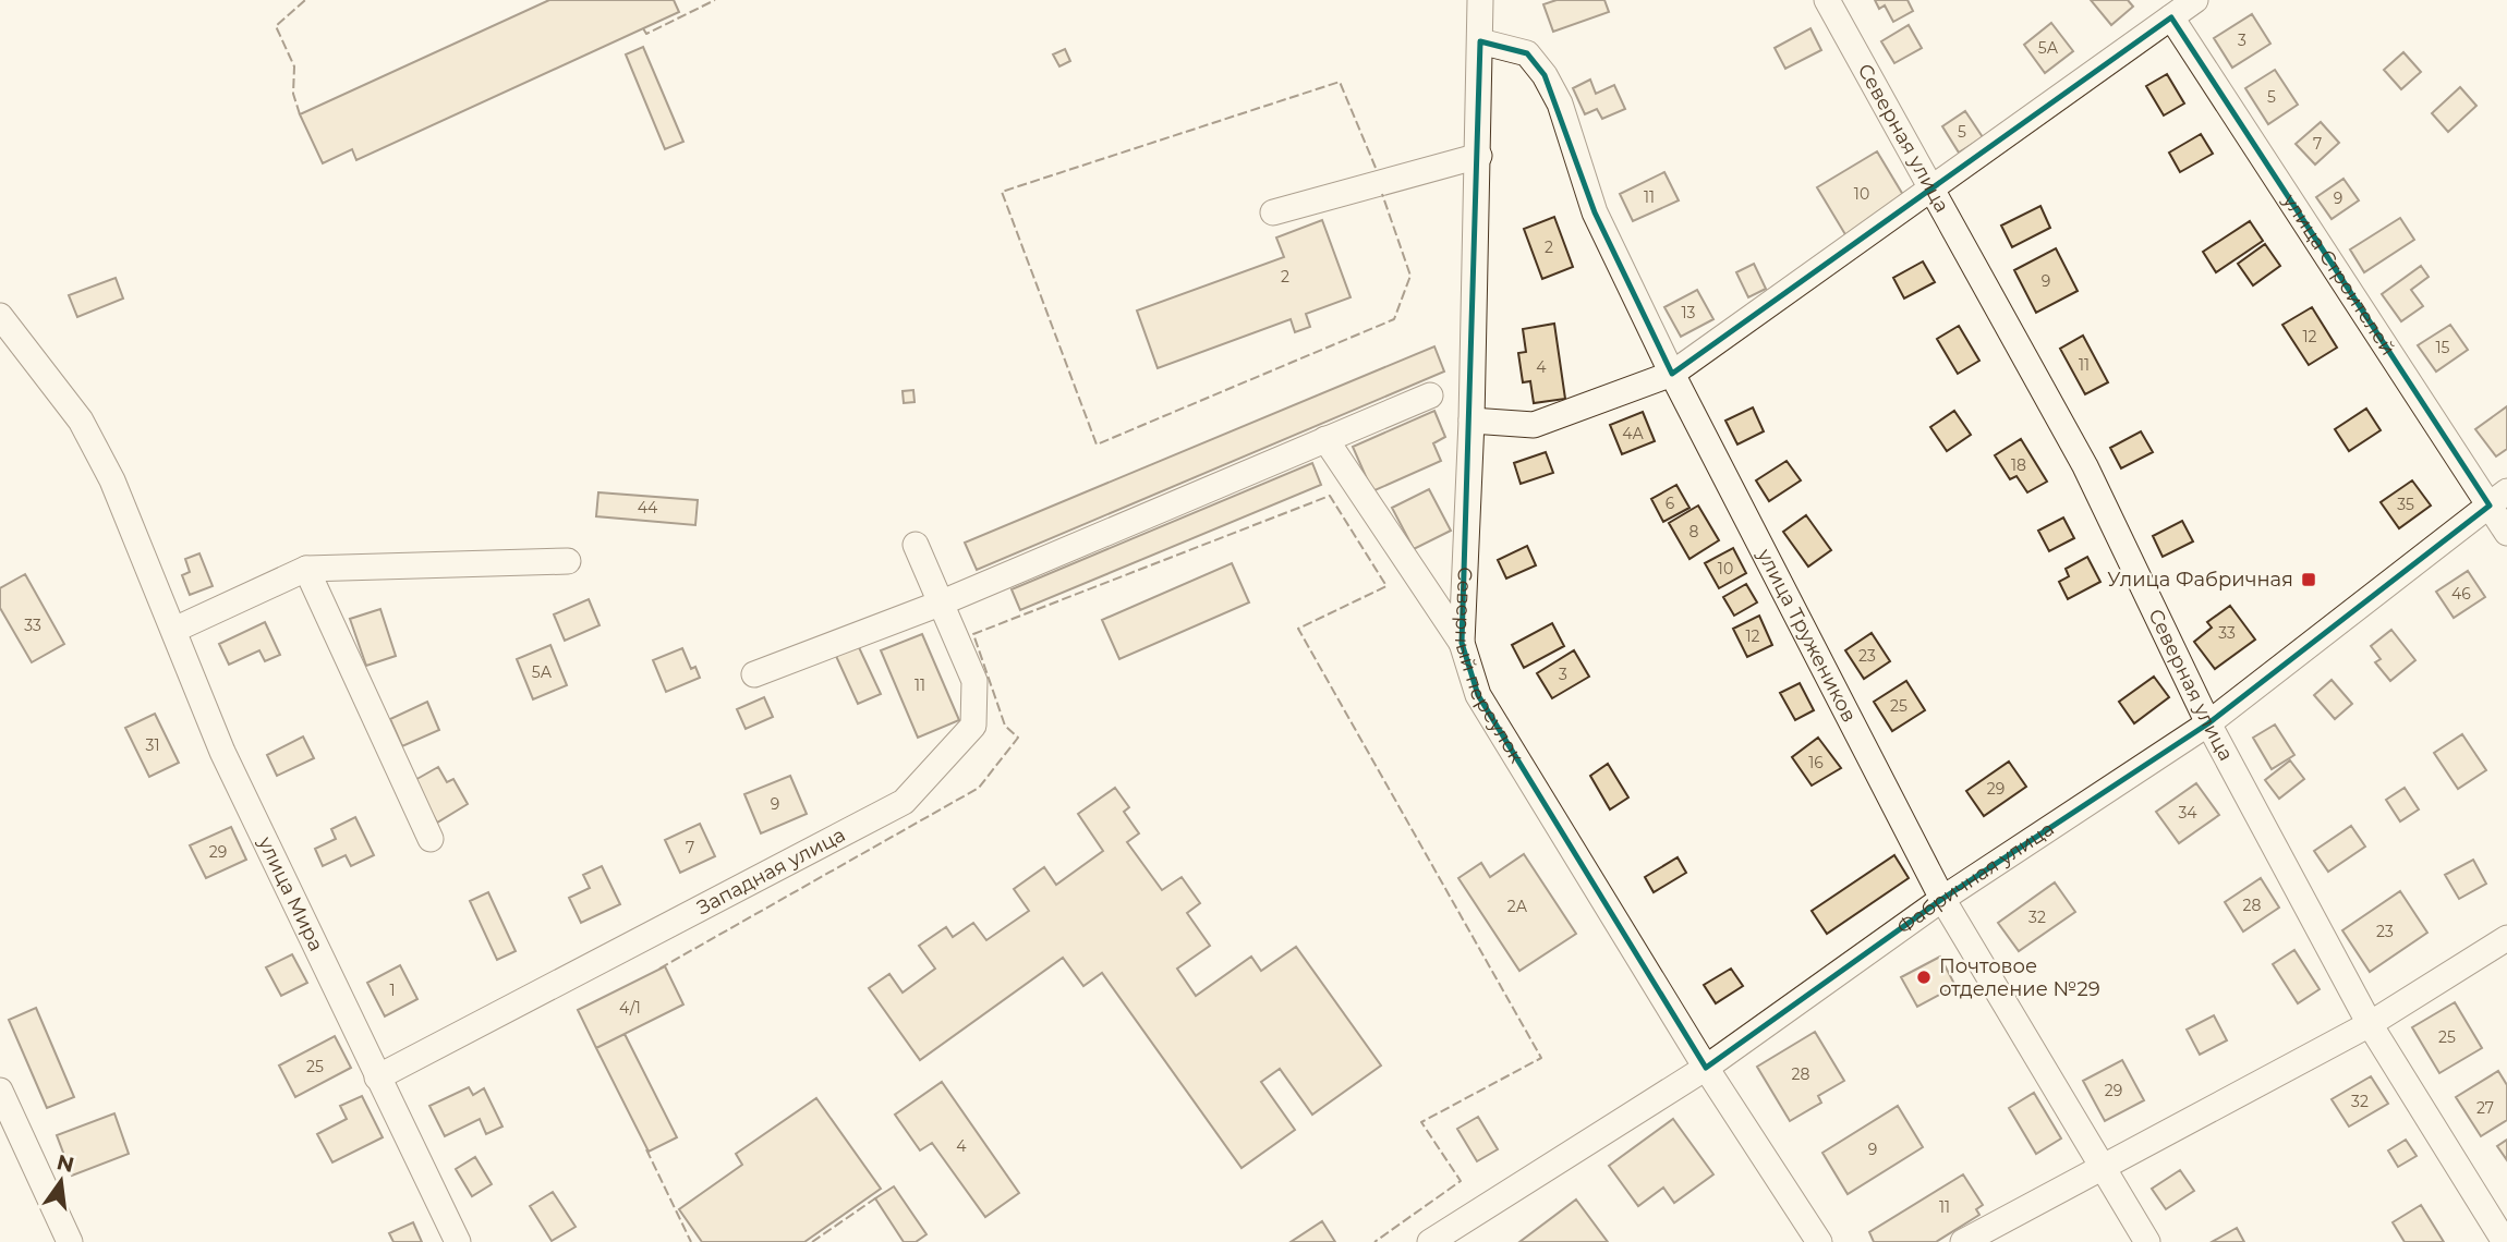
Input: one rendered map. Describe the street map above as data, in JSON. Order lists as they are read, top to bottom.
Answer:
{
  "streets": {
    "street": [
      "Северная улица",
      "улица Строителей",
      "улица Тружеников",
      "Северный переулок",
      "Западная улица",
      "Фабричная улица",
      "улица Мира"
    ]
  },
  "crossings": [
    ["Северная улица", "Фабричная улица"],
    ["улица Строителей", "Фабричная улица"],
    ["улица Тружеников", "Северный переулок"],
    ["улица Тружеников", "Фабричная улица"],
    ["Северный переулок", "Фабричная улица"],
    ["Западная улица", "улица Мира"]
  ],
  "places": {
    "transit": ["Улица Фабричная"],
    "other": ["Почтовое отделение №29"]
  },
  "house_numbers": [
    "3",
    "5А",
    "5",
    "5",
    "7",
    "10",
    "11",
    "9",
    "2",
    "2",
    "9",
    "13",
    "12",
    "15",
    "11",
    "4",
    "4А",
    "18",
    "6",
    "35",
    "44",
    "8",
    "10",
    "46",
    "33",
    "33",
    "12",
    "23",
    "5А",
    "3",
    "11",
    "25",
    "31",
    "16",
    "29",
    "9",
    "34",
    "7",
    "29",
    "28",
    "2А",
    "32",
    "23",
    "1",
    "4/1",
    "25",
    "25",
    "28",
    "29",
    "32",
    "27",
    "4",
    "9",
    "11"
  ],
  "north": "top"
}
